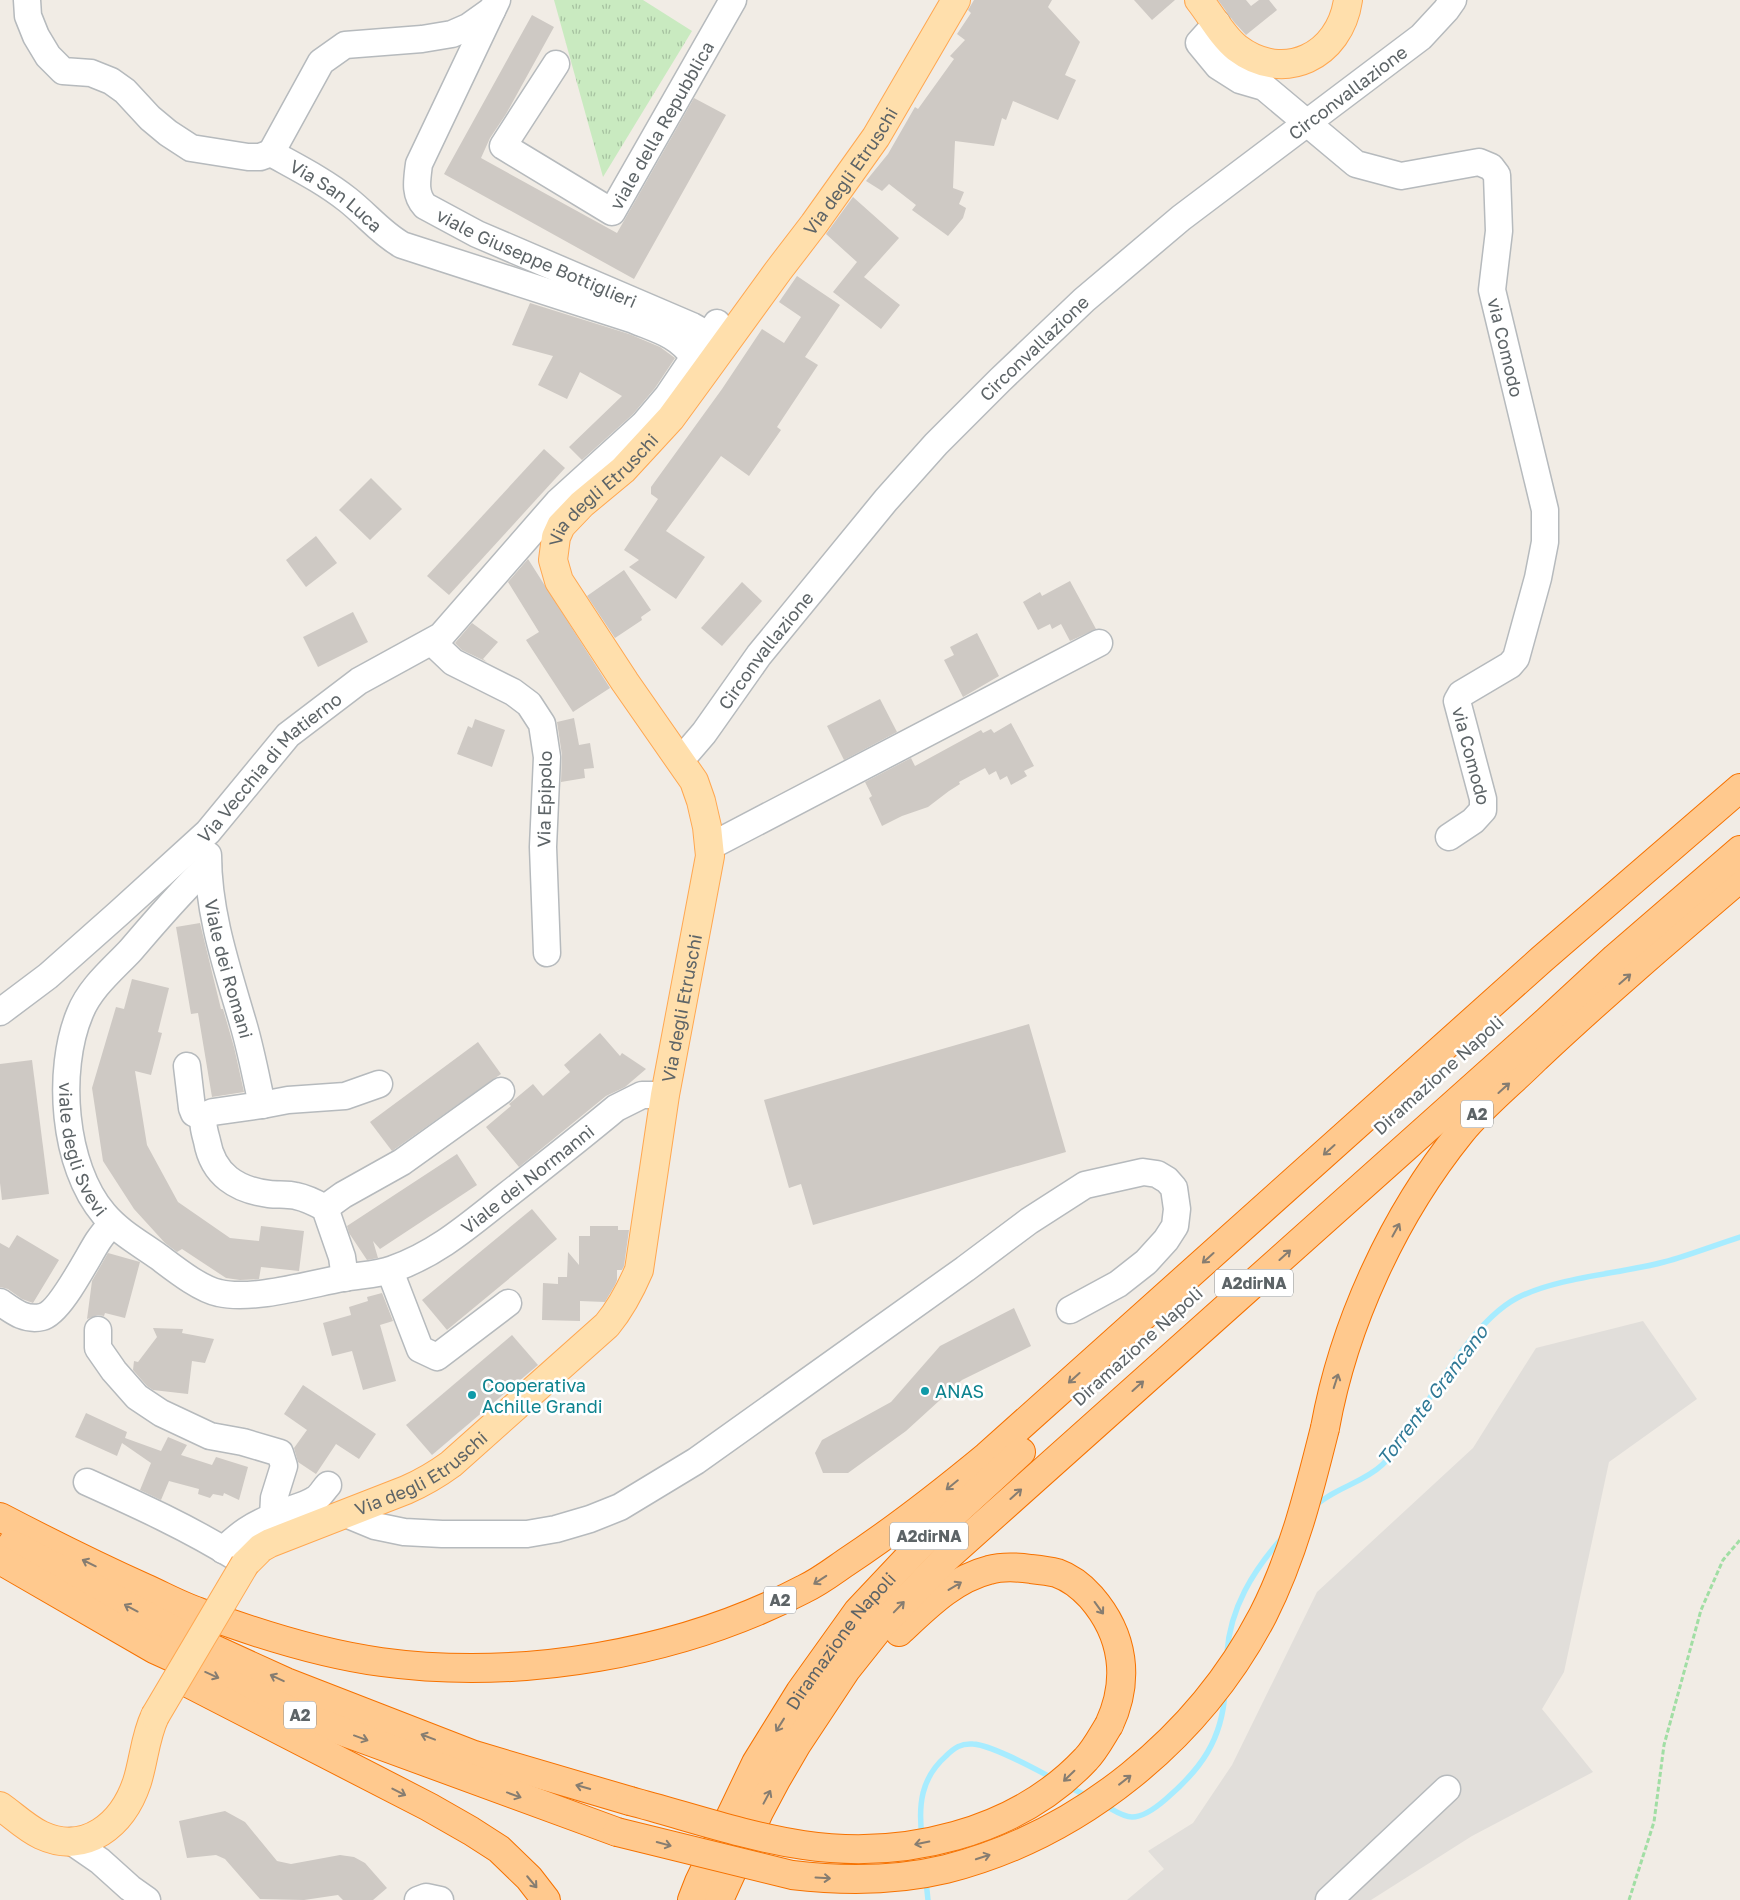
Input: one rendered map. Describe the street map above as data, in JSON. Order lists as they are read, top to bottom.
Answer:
{
  "streets": {
    "highway": ["Diramazione Napoli", "A2", "A2dirNA"],
    "main road": ["Via degli Etruschi"],
    "street": [
      "Circonvallazione",
      "viale della Repubblica",
      "Via San Luca",
      "viale Giuseppe Bottiglieri",
      "via Comodo",
      "Via Vecchia di Matierno",
      "Via Epipolo",
      "Viale dei Romani",
      "viale degli Svevi",
      "Viale dei Normanni"
    ]
  },
  "crossings": [
    ["Circonvallazione", "Via degli Etruschi"],
    ["Circonvallazione", "via Comodo"],
    ["Via degli Etruschi", "Via Vecchia di Matierno"],
    ["Via degli Etruschi", "Viale dei Normanni"],
    ["Via San Luca", "Via Vecchia di Matierno"],
    ["viale Giuseppe Bottiglieri", "Via Vecchia di Matierno"],
    ["Via Vecchia di Matierno", "Via Epipolo"],
    ["Via Vecchia di Matierno", "Viale dei Romani"],
    ["Viale dei Romani", "viale degli Svevi"],
    ["viale degli Svevi", "Viale dei Normanni"]
  ],
  "water": ["Torrente Grancano"],
  "places": ["ANAS", "Cooperativa Achille Grandi"]
}
